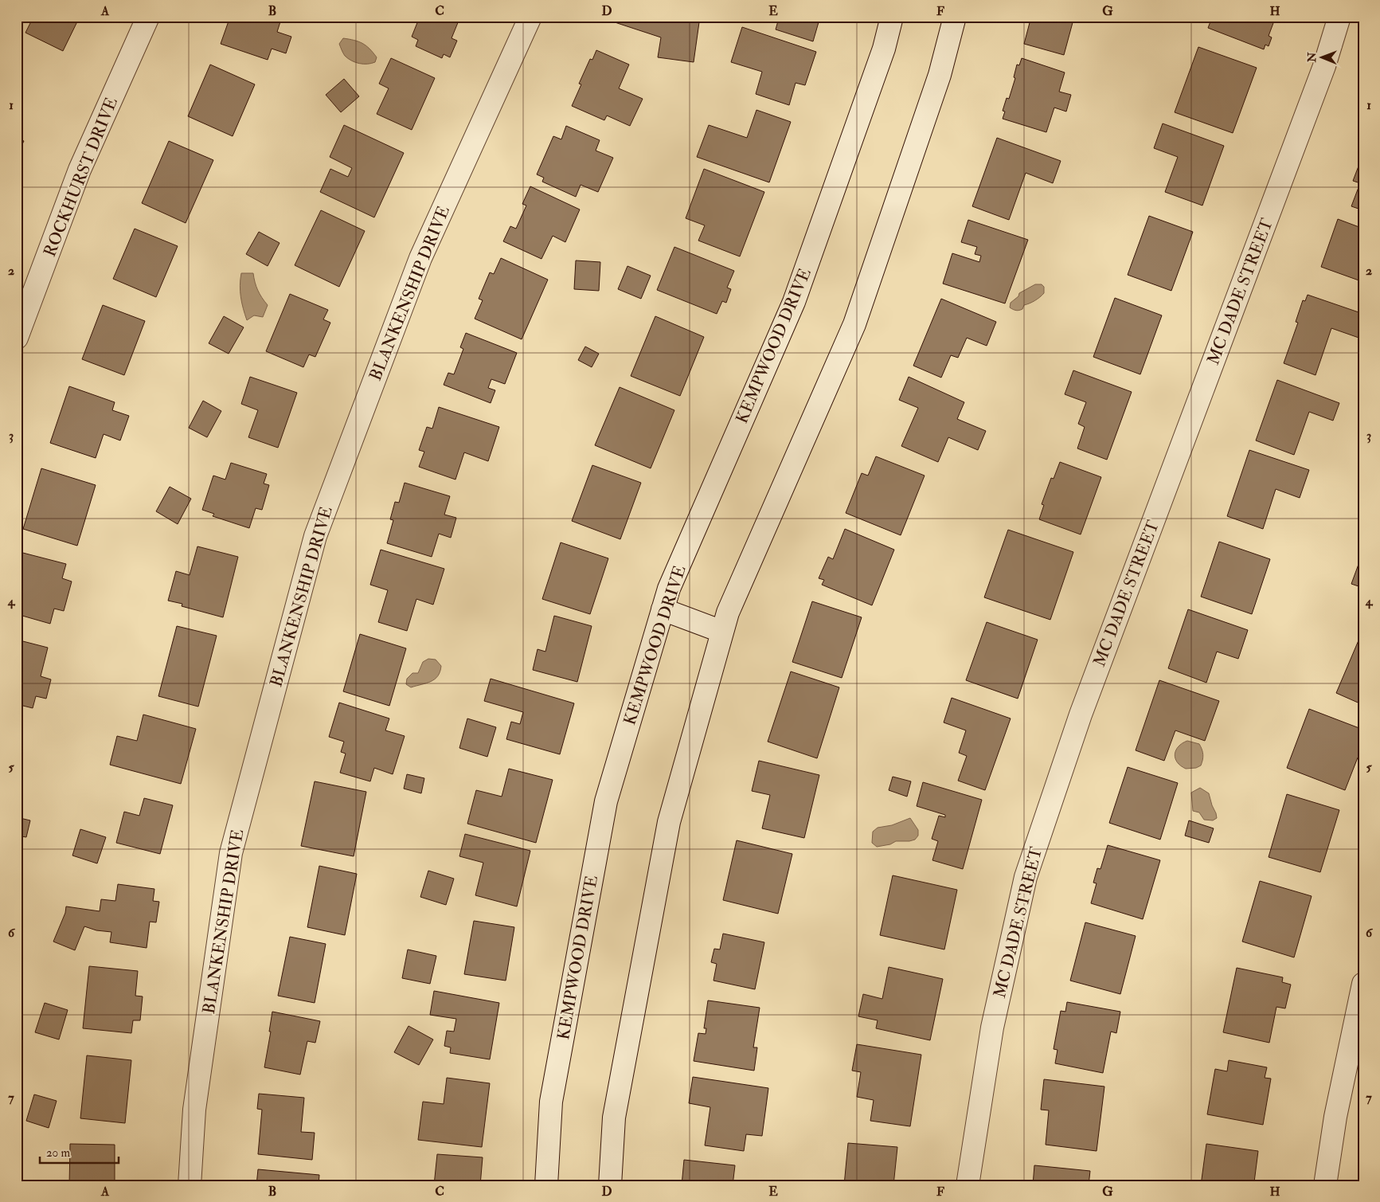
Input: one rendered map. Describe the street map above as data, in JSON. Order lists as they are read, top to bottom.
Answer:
{
  "streets": {
    "street": [
      "ROCKHURST DRIVE",
      "MC DADE STREET",
      "BLANKENSHIP DRIVE",
      "KEMPWOOD DRIVE"
    ]
  },
  "scale_bar": "20 m",
  "north": "left",
  "grid": {
    "columns": [
      "A",
      "B",
      "C",
      "D",
      "E",
      "F",
      "G",
      "H"
    ],
    "rows": [
      "1",
      "2",
      "3",
      "4",
      "5",
      "6",
      "7"
    ]
  }
}
